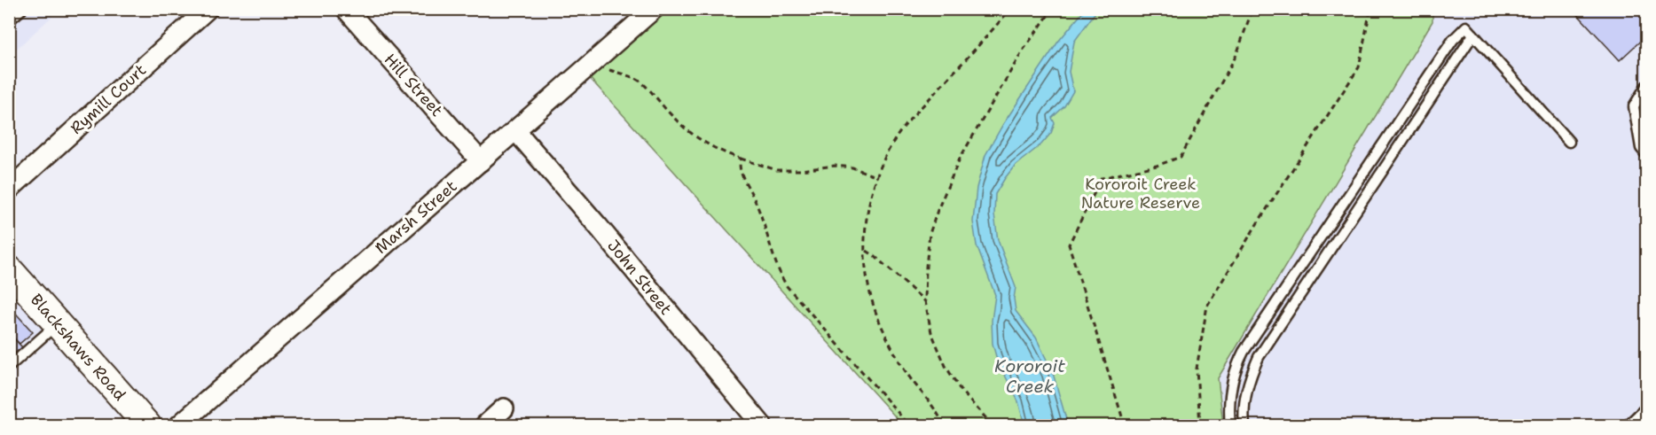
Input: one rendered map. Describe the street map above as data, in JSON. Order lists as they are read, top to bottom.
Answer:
{
  "streets": {
    "main road": ["Blackshaws Road"],
    "street": [
      "Hill Street",
      "Rymill Court",
      "Marsh Street",
      "John Street"
    ]
  },
  "crossings": [
    ["Hill Street", "Marsh Street"],
    ["Marsh Street", "John Street"]
  ],
  "water": ["Kororoit Creek"],
  "parks": ["Kororoit Creek Nature Reserve"]
}
